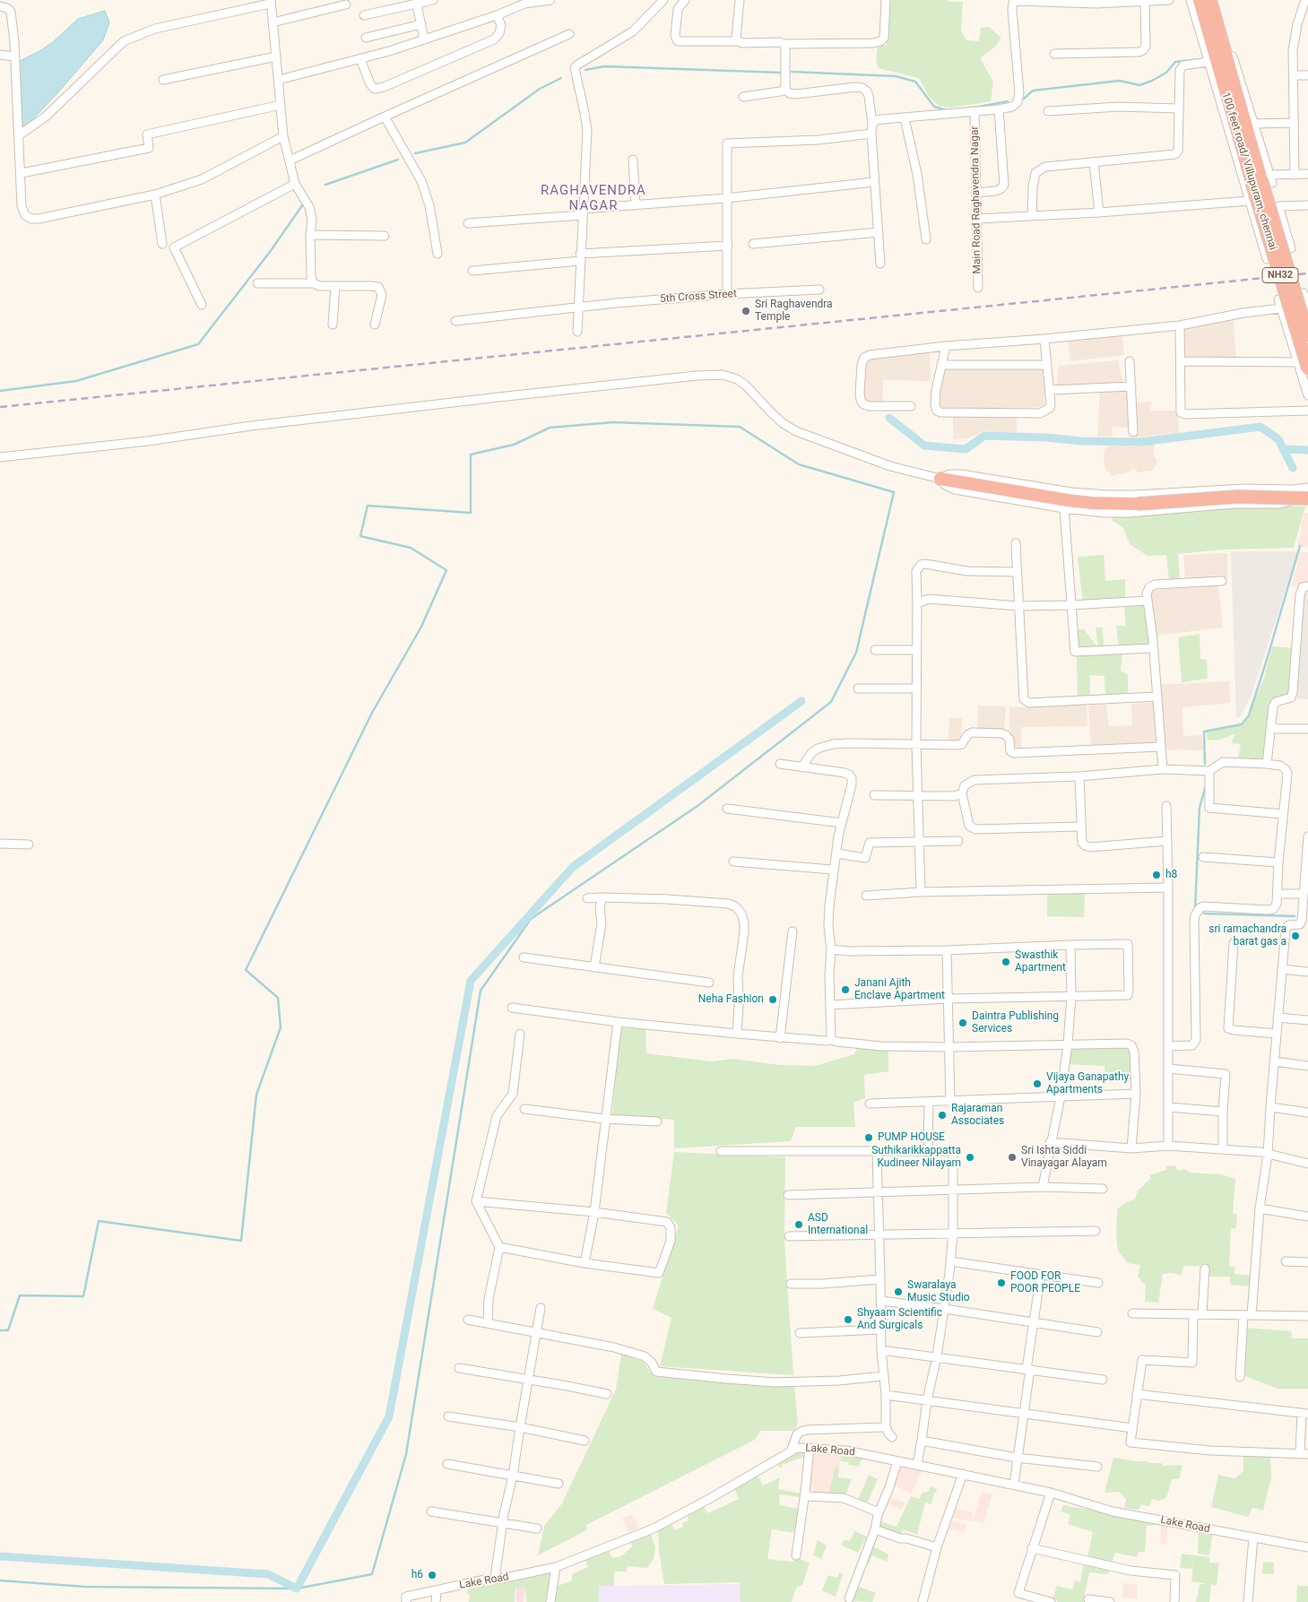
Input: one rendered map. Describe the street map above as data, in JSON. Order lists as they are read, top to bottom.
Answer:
{
  "streets": {
    "highway": ["100 feet road/ Villupuram, chennai", "NH32"],
    "street": ["Main Road Raghavendra Nagar", "5th Cross Street", "Lake Road"]
  },
  "districts": ["RAGHAVENDRA NAGAR"],
  "places": [
    "Sri Raghavendra Temple",
    "h8",
    "sri ramachandra barat gas a",
    "Swasthik Apartment",
    "Janani Ajith Enclave Apartment",
    "Neha Fashion",
    "Daintra Publishing Services",
    "Vijaya Ganapathy Apartments",
    "Rajaraman Associates",
    "PUMP HOUSE",
    "Suthikarikkappatta Kudineer Nilayam",
    "Sri Ishta Siddi Vinayagar Alayam",
    "ASD International",
    "FOOD FOR POOR PEOPLE",
    "Swaralaya Music Studio",
    "Shyaam Scientific And Surgicals",
    "h6"
  ]
}
